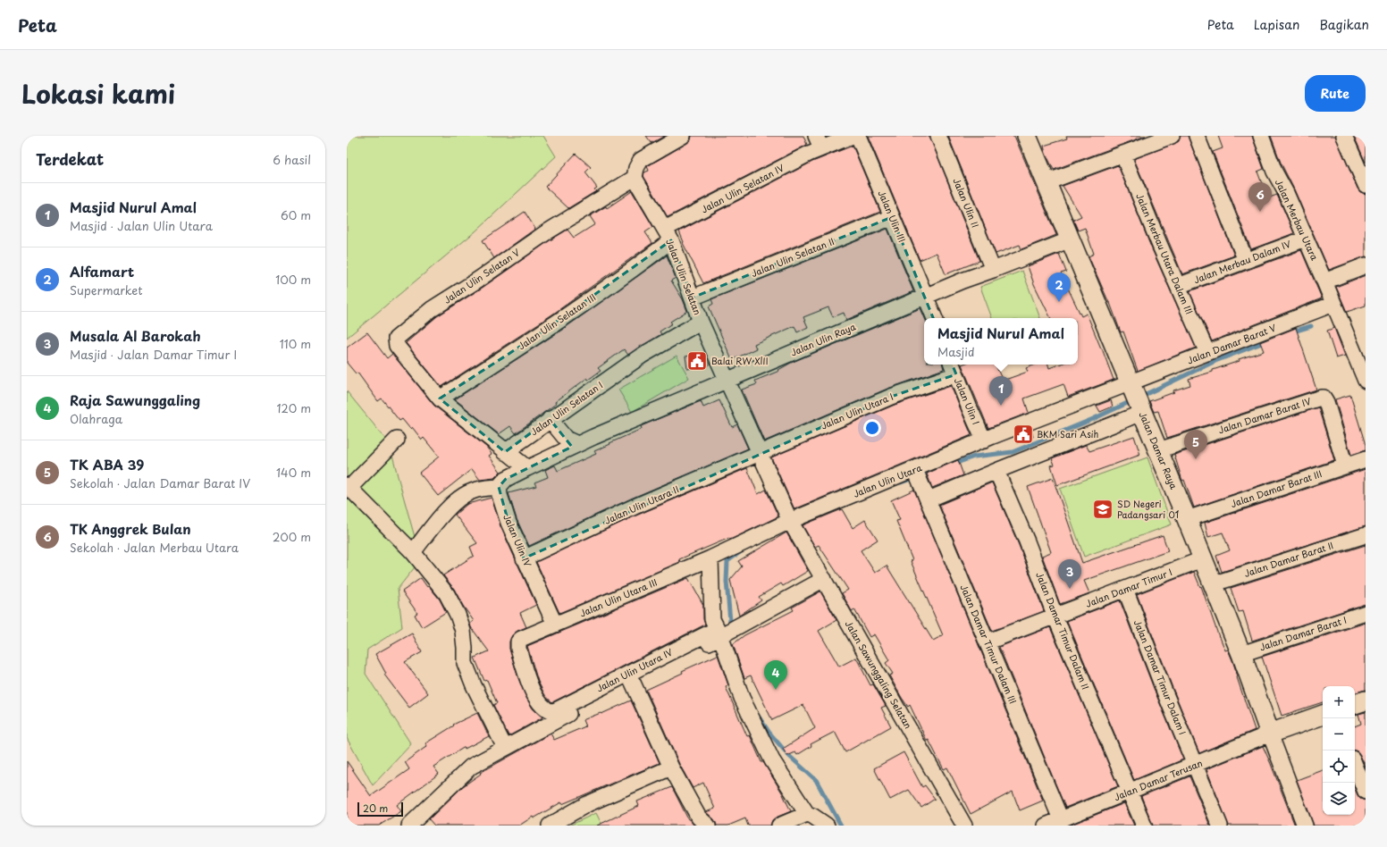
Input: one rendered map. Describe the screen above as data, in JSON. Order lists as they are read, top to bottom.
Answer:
{
  "streets": {
    "street": [
      "Jalan Ulin Selatan IV",
      "Jalan Ulin II",
      "Jalan Ulin III",
      "Jalan Merbau Utara",
      "Jalan Merbau Utara Dalam III",
      "Jalan Ulin Selatan II",
      "Jalan Merbau Dalam IV",
      "Jalan Ulin Selatan V",
      "Jalan Ulin Selatan",
      "Jalan Ulin Selatan III",
      "Jalan Ulin Raya",
      "Jalan Damar Barat V",
      "Jalan Ulin I",
      "Jalan Ulin Selatan I",
      "Jalan Ulin Utara I",
      "Jalan Damar Barat IV",
      "Jalan Damar Raya",
      "Jalan Ulin Utara",
      "Jalan Damar Barat III",
      "Jalan Ulin Utara II",
      "Jalan Ulin IV",
      "Jalan Damar Barat II",
      "Jalan Damar Timur I",
      "Jalan Ulin Utara III",
      "Jalan Damar Timur Dalam II",
      "Jalan Damar Barat I",
      "Jalan Damar Timur Dalam III",
      "Jalan Ulin Utara IV",
      "Jalan Sawunggaling Selatan",
      "Jalan Damar Timur Dalam I",
      "Jalan Damar Terusan"
    ]
  },
  "crossings": [
    ["Jalan Ulin Selatan IV", "Jalan Ulin Selatan"],
    ["Jalan Ulin Selatan IV", "Jalan Ulin Selatan III"],
    ["Jalan Ulin II", "Jalan Ulin Raya"],
    ["Jalan Ulin III", "Jalan Ulin Selatan II"],
    ["Jalan Ulin III", "Jalan Ulin Raya"],
    ["Jalan Merbau Utara", "Jalan Merbau Dalam IV"],
    ["Jalan Merbau Utara", "Jalan Damar Barat V"],
    ["Jalan Merbau Utara Dalam III", "Jalan Merbau Dalam IV"],
    ["Jalan Merbau Utara Dalam III", "Jalan Damar Barat V"],
    ["Jalan Ulin Selatan II", "Jalan Ulin Selatan"],
    ["Jalan Ulin Selatan V", "Jalan Ulin Selatan"],
    ["Jalan Ulin Selatan V", "Jalan Ulin Selatan III"],
    ["Jalan Ulin Selatan", "Jalan Ulin Selatan III"],
    ["Jalan Ulin Selatan", "Jalan Ulin Raya"],
    ["Jalan Ulin Selatan", "Jalan Ulin Selatan I"],
    ["Jalan Ulin Raya", "Jalan Damar Raya"],
    ["Jalan Damar Barat V", "Jalan Damar Raya"],
    ["Jalan Damar Barat V", "Jalan Ulin Utara"],
    ["Jalan Ulin I", "Jalan Ulin Utara I"],
    ["Jalan Ulin I", "Jalan Ulin Utara"],
    ["Jalan Ulin Utara I", "Jalan Ulin Utara II"],
    ["Jalan Damar Barat IV", "Jalan Damar Raya"],
    ["Jalan Damar Barat IV", "Jalan Damar Barat III"],
    ["Jalan Damar Raya", "Jalan Ulin Utara"],
    ["Jalan Damar Raya", "Jalan Damar Barat III"],
    ["Jalan Damar Raya", "Jalan Damar Barat II"],
    ["Jalan Damar Raya", "Jalan Damar Timur I"],
    ["Jalan Damar Raya", "Jalan Damar Barat I"],
    ["Jalan Damar Raya", "Jalan Damar Terusan"],
    ["Jalan Ulin Utara", "Jalan Ulin Utara III"],
    ["Jalan Ulin Utara", "Jalan Damar Timur Dalam III"],
    ["Jalan Ulin Utara", "Jalan Sawunggaling Selatan"],
    ["Jalan Ulin Utara II", "Jalan Ulin IV"],
    ["Jalan Ulin IV", "Jalan Ulin Utara III"],
    ["Jalan Damar Timur I", "Jalan Damar Timur Dalam II"],
    ["Jalan Damar Timur I", "Jalan Damar Timur Dalam III"],
    ["Jalan Damar Timur I", "Jalan Damar Timur Dalam I"],
    ["Jalan Ulin Utara III", "Jalan Ulin Utara IV"],
    ["Jalan Ulin Utara III", "Jalan Sawunggaling Selatan"],
    ["Jalan Damar Timur Dalam II", "Jalan Damar Terusan"],
    ["Jalan Damar Timur Dalam III", "Jalan Damar Terusan"],
    ["Jalan Damar Timur Dalam I", "Jalan Damar Terusan"]
  ],
  "places": {
    "public building": ["Balai RW XIII", "BKM Sari Asih"],
    "school or university": ["SD Negeri Padangsari 01"]
  },
  "scale_bar": "20 m",
  "page": {
    "header": "Peta",
    "nav": ["Peta", "Lapisan", "Bagikan"],
    "title": "Lokasi kami",
    "buttons": "Rute",
    "heading": ["Terdekat", "6 hasil"],
    "list": [
      {
        "mark": "1",
        "name": "Masjid Nurul Amal",
        "note": "Masjid · Jalan Ulin Utara",
        "value": "60 m"
      },
      {
        "mark": "2",
        "name": "Alfamart",
        "note": "Supermarket",
        "value": "100 m"
      },
      {
        "mark": "3",
        "name": "Musala Al Barokah",
        "note": "Masjid · Jalan Damar Timur I",
        "value": "110 m"
      },
      {
        "mark": "4",
        "name": "Raja Sawunggaling",
        "note": "Olahraga",
        "value": "120 m"
      },
      {
        "mark": "5",
        "name": "TK ABA 39",
        "note": "Sekolah · Jalan Damar Barat IV",
        "value": "140 m"
      },
      {
        "mark": "6",
        "name": "TK Anggrek Bulan",
        "note": "Sekolah · Jalan Merbau Utara",
        "value": "200 m"
      }
    ],
    "pins": [
      "6",
      "2",
      "1",
      "5",
      "3",
      "4"
    ],
    "popup": ["Masjid Nurul Amal", "Masjid"],
    "map_buttons": ["+", "−"],
    "scale": "20 m"
  }
}
